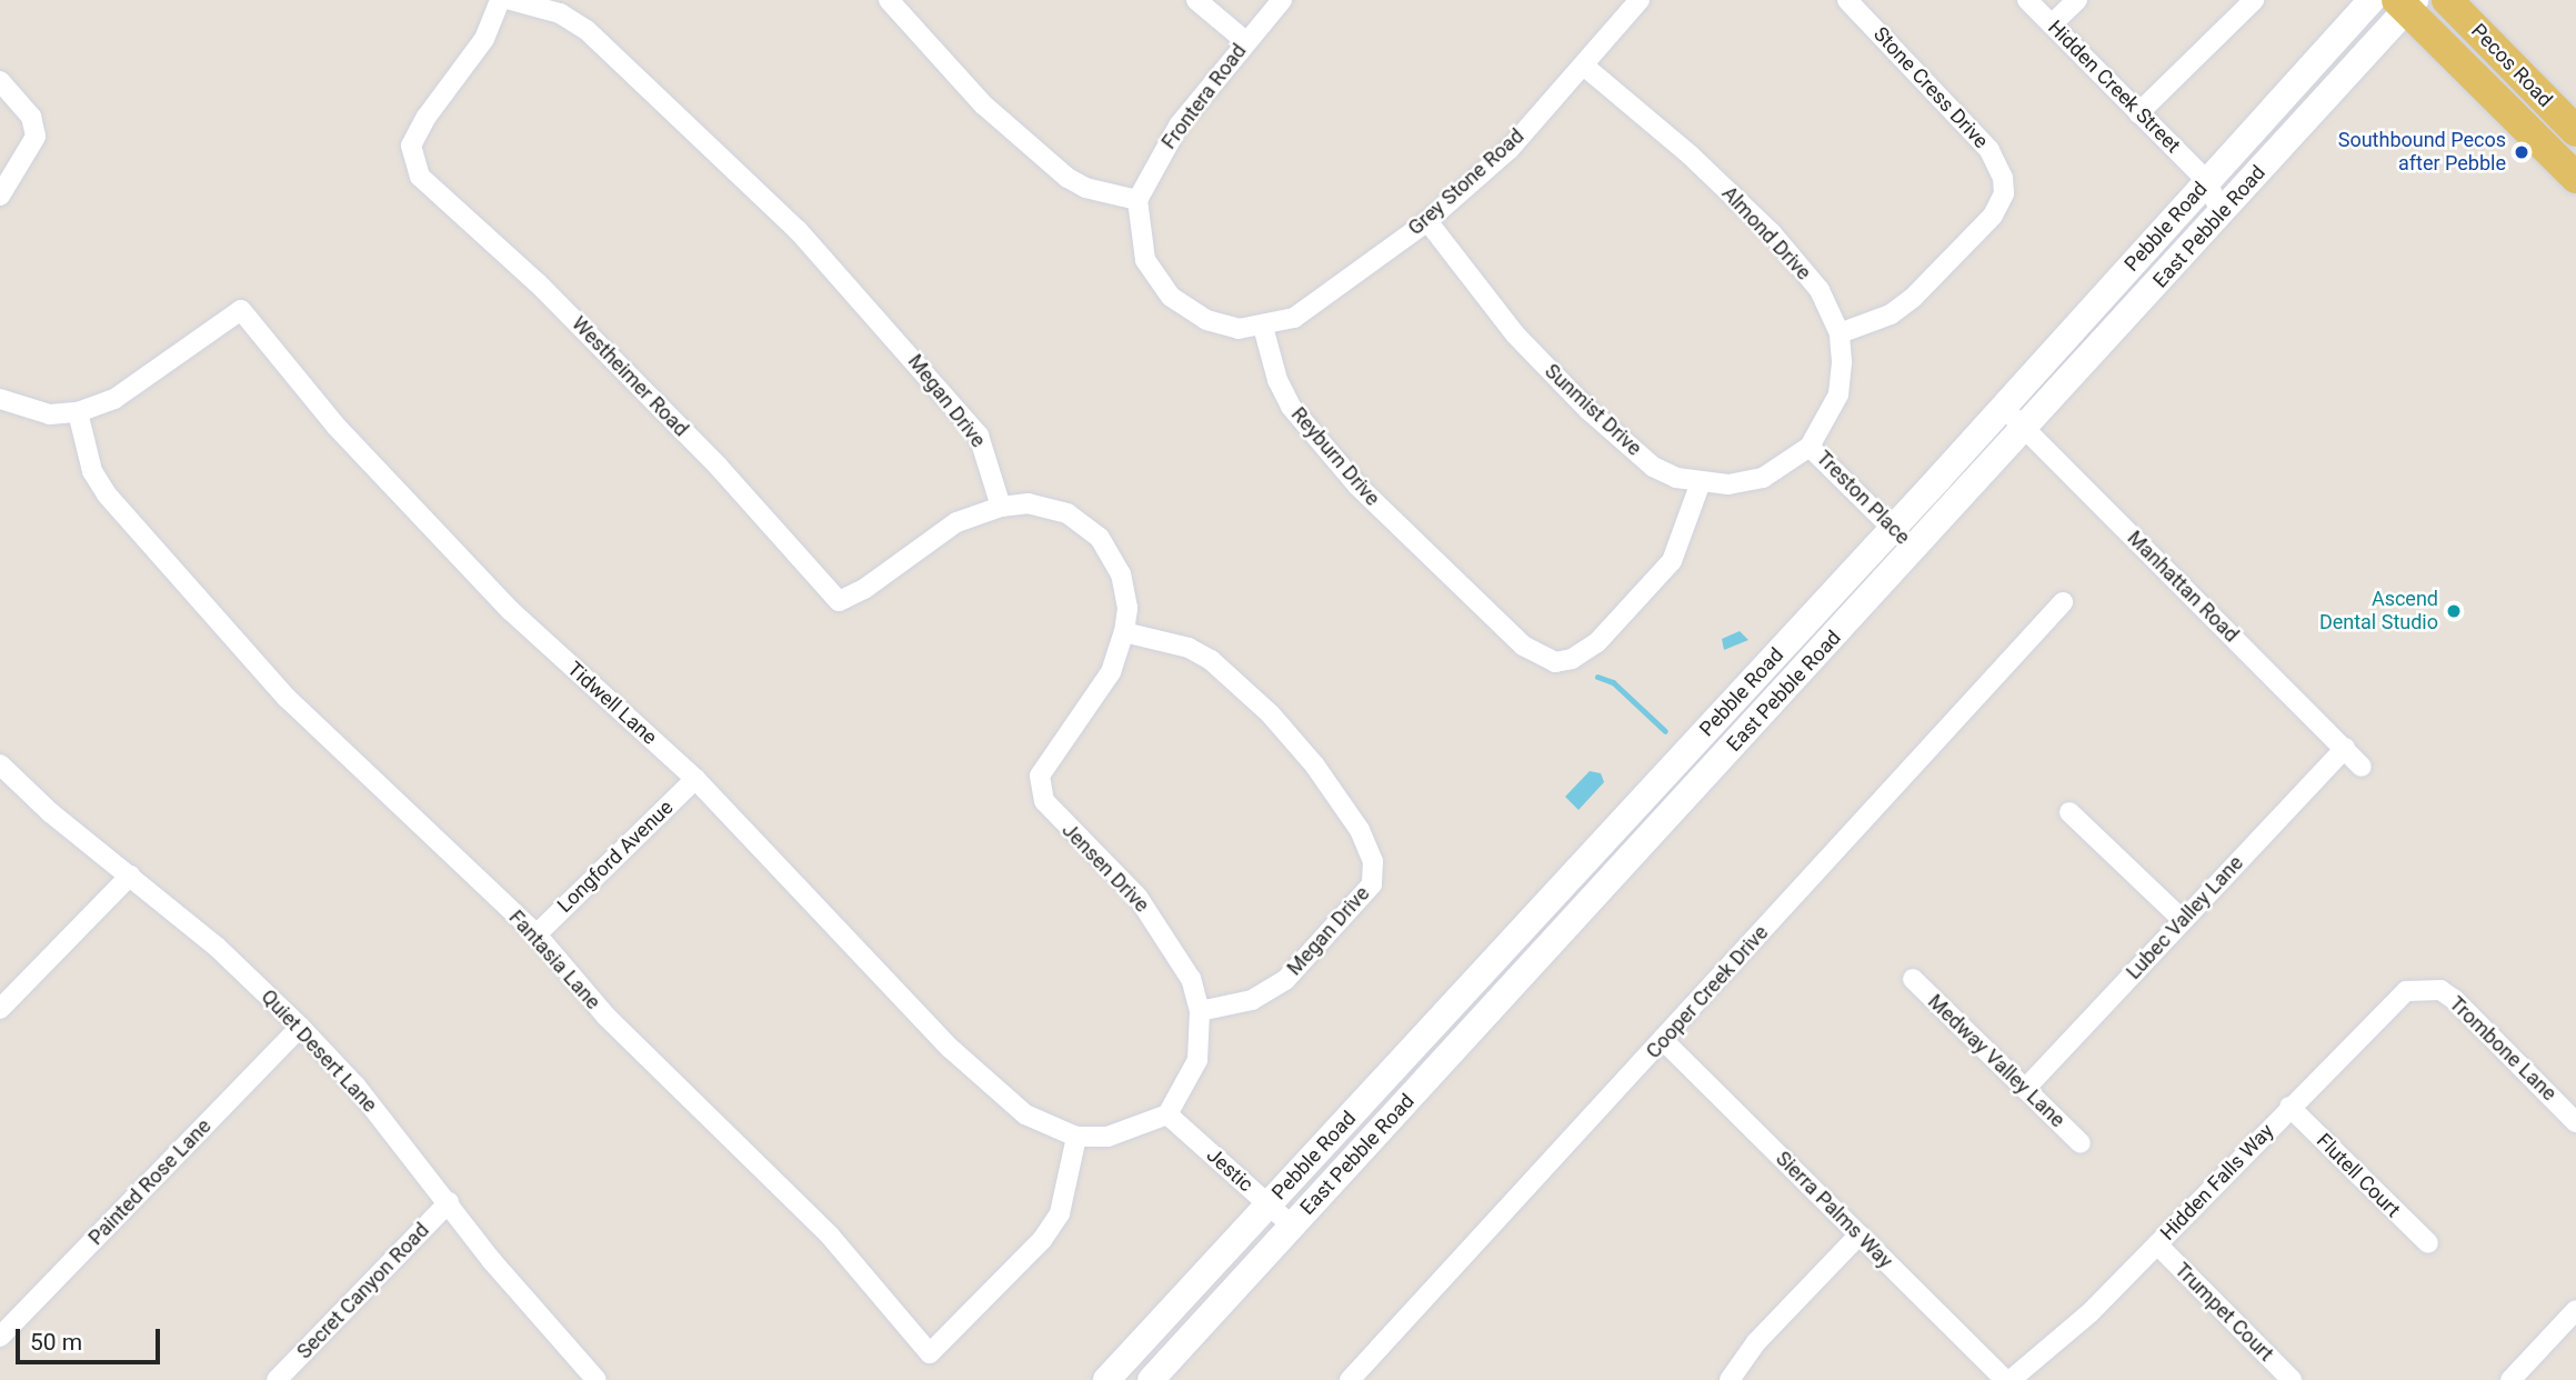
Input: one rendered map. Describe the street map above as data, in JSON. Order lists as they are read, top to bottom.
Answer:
{
  "streets": {
    "main road": ["Pecos Road", "Pebble Road", "East Pebble Road"],
    "street": [
      "Hidden Creek Street",
      "Stone Cress Drive",
      "Frontera Road",
      "Grey Stone Road",
      "Almond Drive",
      "Westheimer Road",
      "Megan Drive",
      "Sunmist Drive",
      "Reyburn Drive",
      "Treston Place",
      "Manhattan Road",
      "Tidwell Lane",
      "Longford Avenue",
      "Jensen Drive",
      "Lubec Valley Lane",
      "Fantasia Lane",
      "Cooper Creek Drive",
      "Trombone Lane",
      "Quiet Desert Lane",
      "Medway Valley Lane",
      "Jestic",
      "Flutell Court",
      "Painted Rose Lane",
      "Hidden Falls Way",
      "Sierra Palms Way",
      "Secret Canyon Road",
      "Trumpet Court"
    ]
  },
  "crossings": [
    ["Hidden Creek Street", "Pebble Road"],
    ["Hidden Creek Street", "East Pebble Road"],
    ["Stone Cress Drive", "Almond Drive"],
    ["Grey Stone Road", "Almond Drive"],
    ["Grey Stone Road", "Sunmist Drive"],
    ["Grey Stone Road", "Reyburn Drive"],
    ["Pebble Road", "Treston Place"],
    ["Pebble Road", "Manhattan Road"],
    ["Pebble Road", "Jestic"],
    ["East Pebble Road", "Treston Place"],
    ["East Pebble Road", "Manhattan Road"],
    ["East Pebble Road", "Jestic"],
    ["Almond Drive", "Sunmist Drive"],
    ["Almond Drive", "Treston Place"],
    ["Westheimer Road", "Megan Drive"],
    ["Megan Drive", "Jensen Drive"],
    ["Sunmist Drive", "Reyburn Drive"],
    ["Sunmist Drive", "Treston Place"],
    ["Manhattan Road", "Lubec Valley Lane"],
    ["Tidwell Lane", "Longford Avenue"],
    ["Tidwell Lane", "Jensen Drive"],
    ["Tidwell Lane", "Fantasia Lane"],
    ["Tidwell Lane", "Jestic"],
    ["Longford Avenue", "Fantasia Lane"],
    ["Jensen Drive", "Jestic"],
    ["Lubec Valley Lane", "Medway Valley Lane"],
    ["Cooper Creek Drive", "Sierra Palms Way"],
    ["Trombone Lane", "Hidden Falls Way"],
    ["Quiet Desert Lane", "Painted Rose Lane"],
    ["Quiet Desert Lane", "Secret Canyon Road"],
    ["Flutell Court", "Hidden Falls Way"],
    ["Hidden Falls Way", "Sierra Palms Way"],
    ["Hidden Falls Way", "Trumpet Court"]
  ],
  "places": ["Southbound Pecos after Pebble", "Ascend Dental Studio"],
  "scale_bar": "50 m"
}
